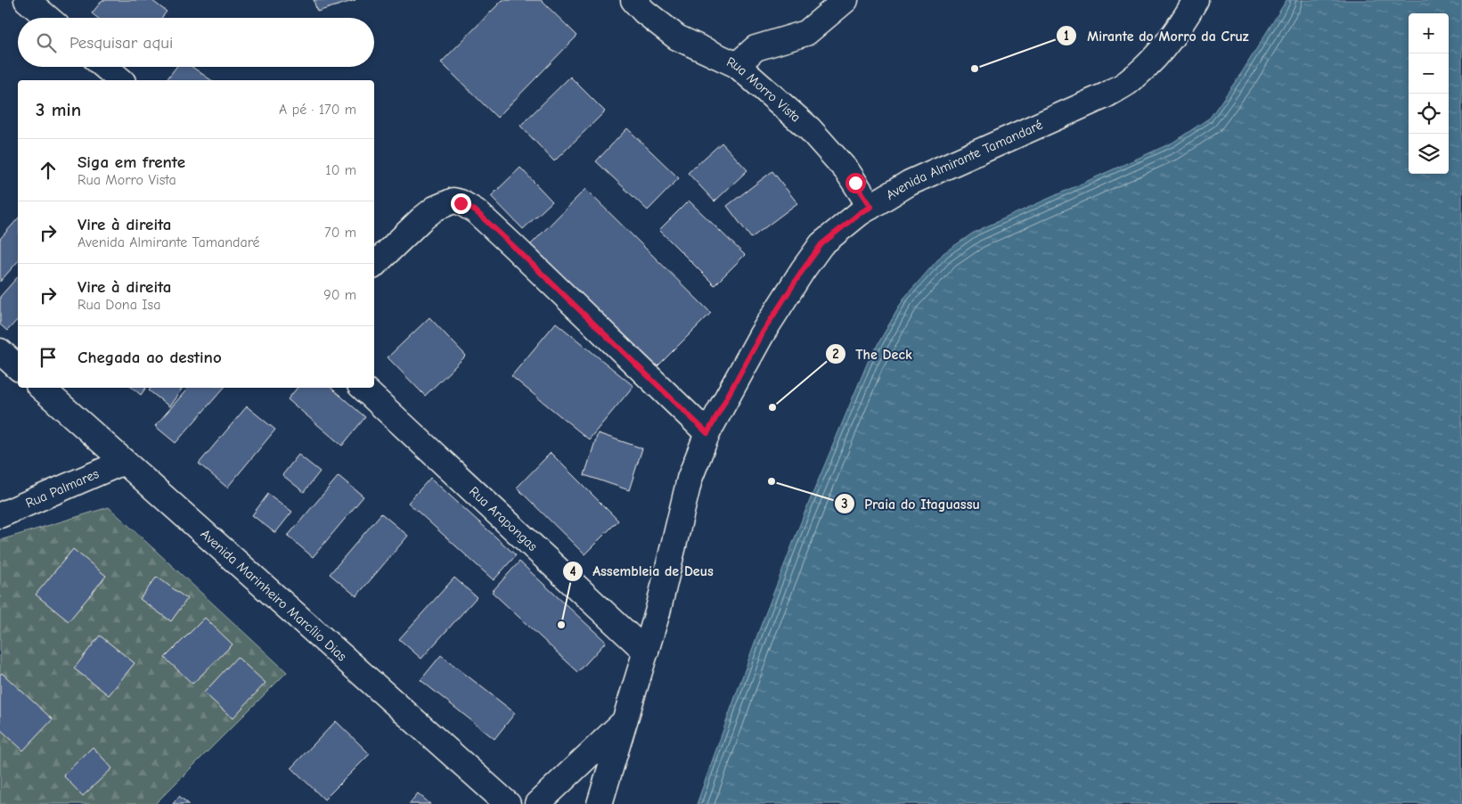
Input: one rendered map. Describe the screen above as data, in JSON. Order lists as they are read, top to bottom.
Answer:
{
  "streets": {
    "street": [
      "Rua Morro Vista",
      "Avenida Almirante Tamandaré",
      "Rua Palmares",
      "Rua Arapongas",
      "Avenida Marinheiro Marcílio Dias"
    ]
  },
  "crossings": [
    ["Rua Morro Vista", "Avenida Almirante Tamandaré"],
    ["Avenida Almirante Tamandaré", "Rua Arapongas"],
    ["Rua Palmares", "Avenida Marinheiro Marcílio Dias"]
  ],
  "places": [
    "Mirante do Morro da Cruz",
    "The Deck",
    "Praia do Itaguassu",
    "Assembleia de Deus"
  ],
  "page": {
    "map_buttons": ["+", "−"],
    "search": "Pesquisar aqui",
    "heading": ["3 min", "A pé · 170 m"],
    "list": [
      ["Siga em frente", "Rua Morro Vista", "10 m"],
      ["Vire à direita", "Avenida Almirante Tamandaré", "70 m"],
      ["Vire à direita", "Rua Dona Isa", "90 m"],
      "Chegada ao destino"
    ]
  }
}
